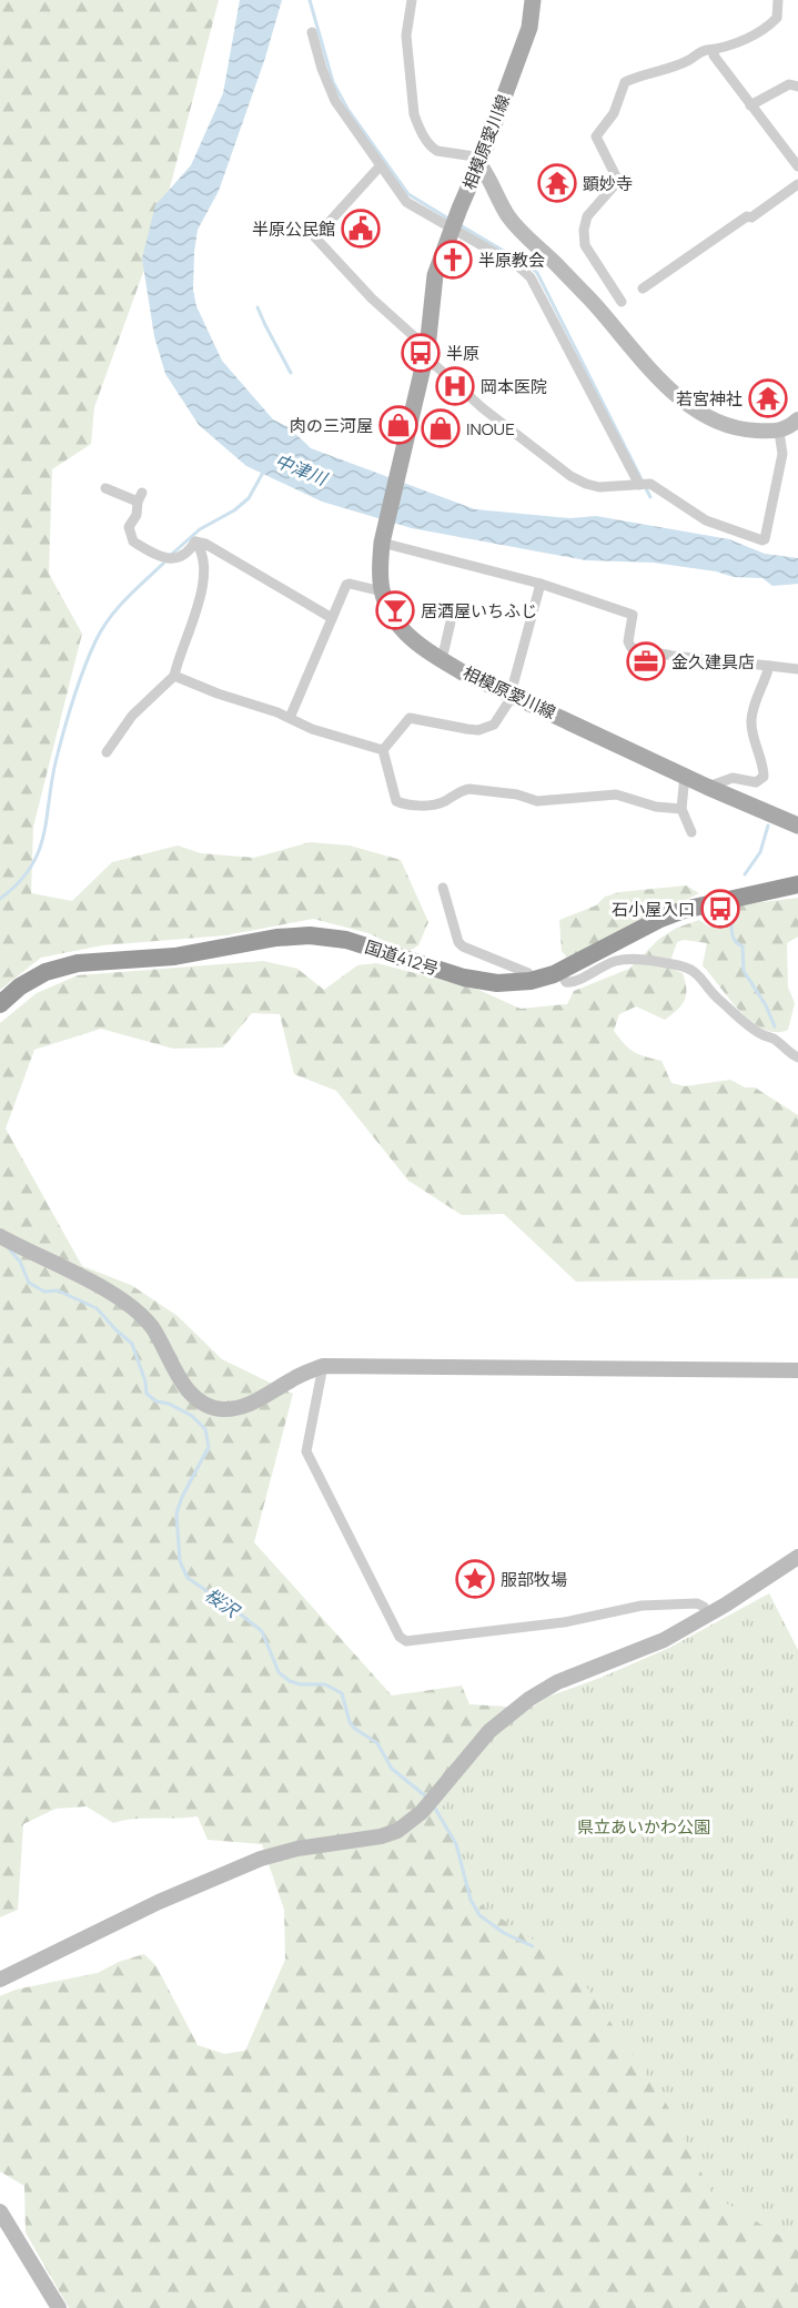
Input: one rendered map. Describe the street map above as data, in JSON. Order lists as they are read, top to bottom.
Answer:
{
  "streets": {
    "highway": ["国道412号"],
    "main road": ["相模原愛川線"]
  },
  "water": ["中津川", "桜沢"],
  "parks": ["県立あいかわ公園"],
  "places": {
    "temple": ["顕妙寺", "若宮神社"],
    "public building": ["半原公民館"],
    "church": ["半原教会"],
    "bus stop": ["半原", "石小屋入口"],
    "hospital": ["岡本医院"],
    "shop": ["肉の三河屋", "INOUE"],
    "bar": ["居酒屋いちふじ"],
    "office": ["金久建具店"],
    "place": ["服部牧場"]
  }
}
